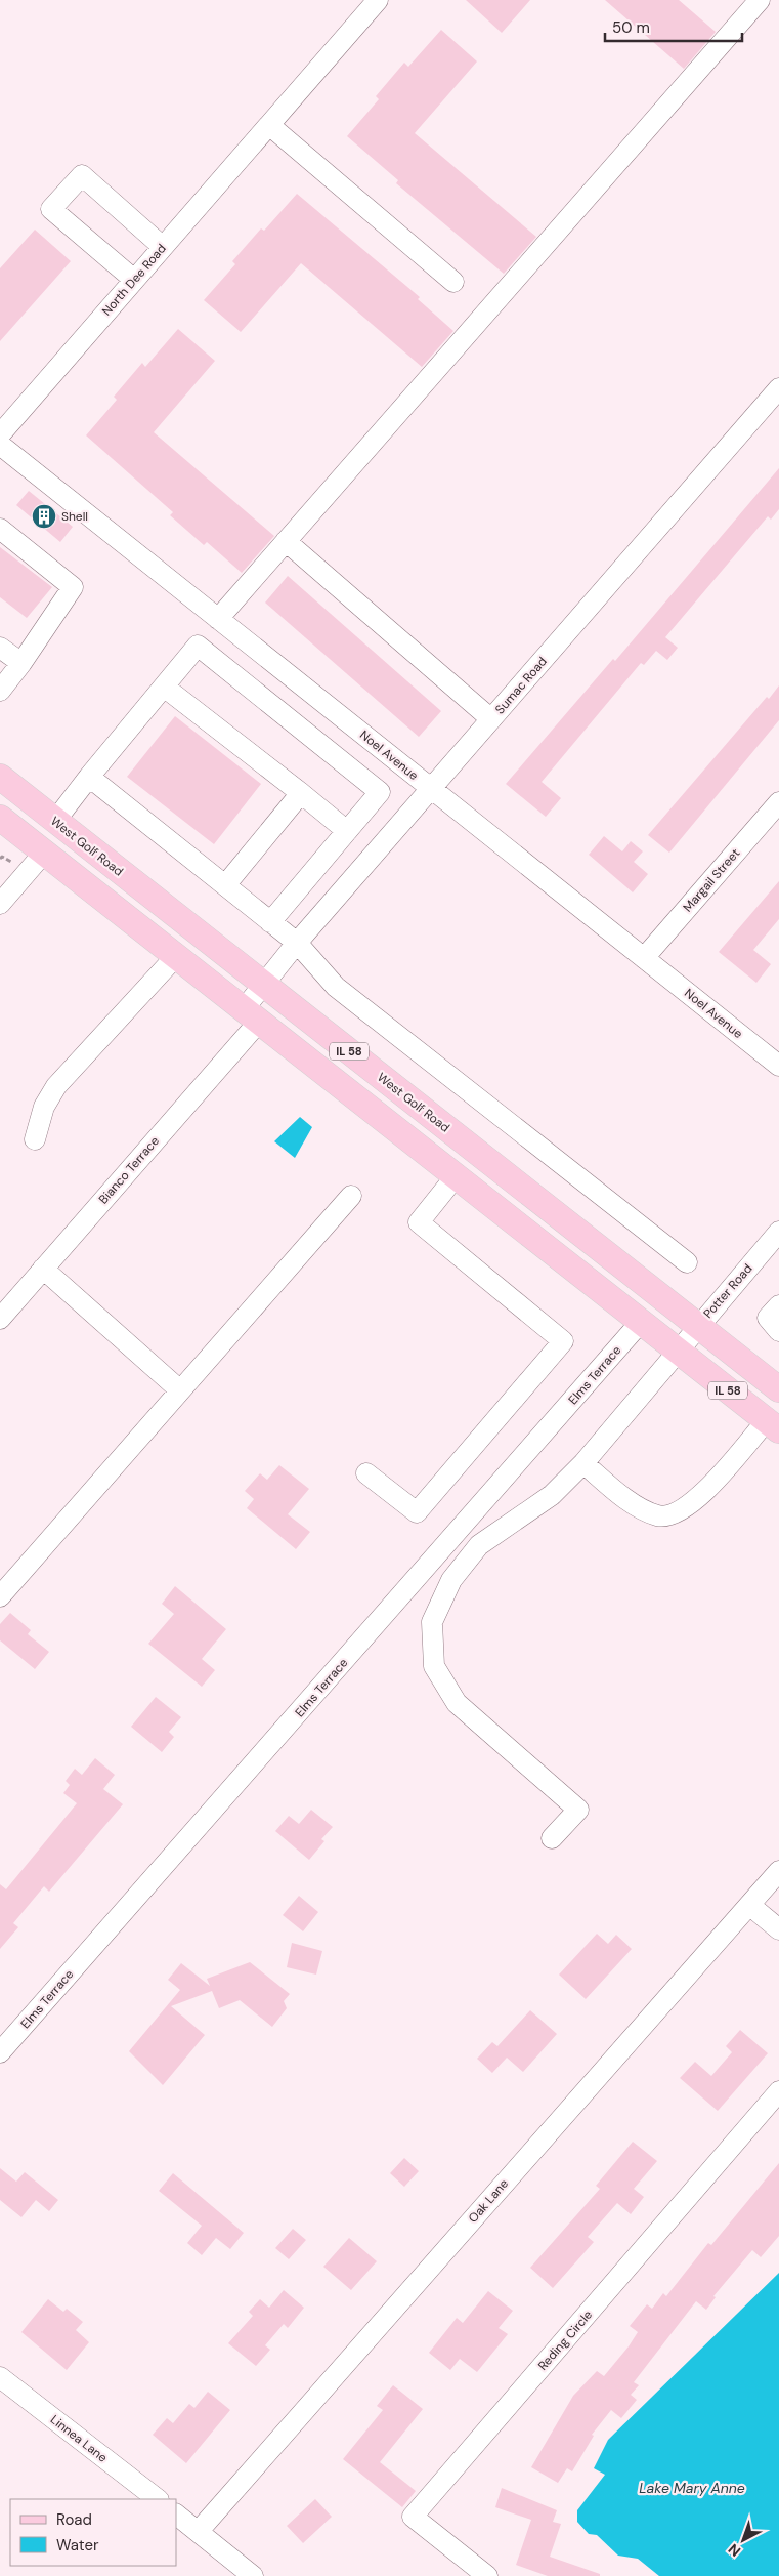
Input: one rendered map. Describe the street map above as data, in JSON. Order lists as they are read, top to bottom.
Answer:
{
  "streets": {
    "main road": ["West Golf Road", "IL 58"],
    "street": [
      "North Dee Road",
      "Sumac Road",
      "Noel Avenue",
      "Margail Street",
      "Bianco Terrace",
      "Potter Road",
      "Elms Terrace",
      "Oak Lane",
      "Reding Circle",
      "Linnea Lane"
    ]
  },
  "crossings": [
    ["Sumac Road", "Noel Avenue"],
    ["Sumac Road", "West Golf Road"],
    ["Sumac Road", "Bianco Terrace"],
    ["Noel Avenue", "Margail Street"],
    ["West Golf Road", "Bianco Terrace"],
    ["West Golf Road", "Potter Road"],
    ["IL 58", "Bianco Terrace"],
    ["IL 58", "Potter Road"],
    ["IL 58", "Elms Terrace"]
  ],
  "water": ["Lake Mary Anne"],
  "places": {
    "building": ["Shell"]
  },
  "legend": ["Road", "Water"],
  "scale_bar": "50 m",
  "north": "bottom left"
}
